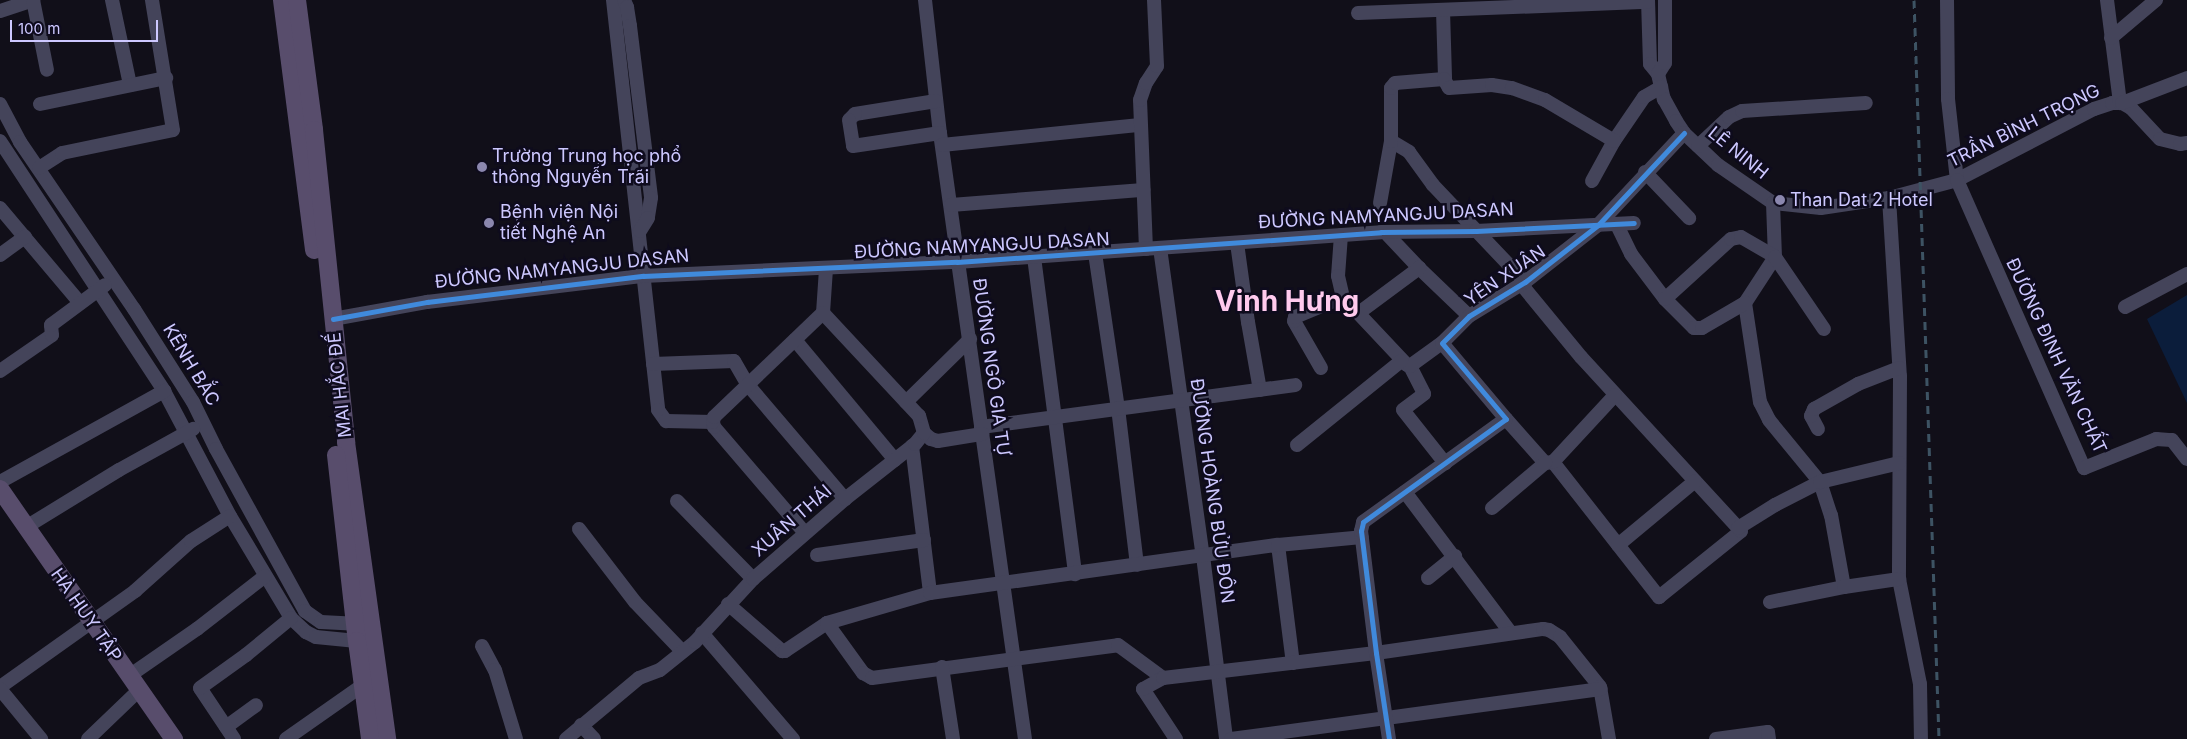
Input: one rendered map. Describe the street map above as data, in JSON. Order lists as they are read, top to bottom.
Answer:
{
  "streets": {
    "main road": ["MAI HẮC ĐẾ", "HÀ HUY TẬP"],
    "street": [
      "TRẦN BÌNH TRỌNG",
      "LÊ NINH",
      "ĐƯỜNG NAMYANGJU DASAN",
      "YÊN XUÂN",
      "ĐƯỜNG ĐINH VĂN CHẤT",
      "KÊNH BẮC",
      "ĐƯỜNG NGÔ GIA TỰ",
      "ĐƯỜNG HOÀNG BỬU ĐÔN",
      "XUÂN THÁI"
    ]
  },
  "crossings": [
    ["TRẦN BÌNH TRỌNG", "LÊ NINH"],
    ["TRẦN BÌNH TRỌNG", "ĐƯỜNG ĐINH VĂN CHẤT"],
    ["LÊ NINH", "YÊN XUÂN"],
    ["ĐƯỜNG NAMYANGJU DASAN", "YÊN XUÂN"],
    ["ĐƯỜNG NAMYANGJU DASAN", "ĐƯỜNG NGÔ GIA TỰ"],
    ["ĐƯỜNG NAMYANGJU DASAN", "MAI HẮC ĐẾ"],
    ["ĐƯỜNG NAMYANGJU DASAN", "ĐƯỜNG HOÀNG BỬU ĐÔN"],
    ["KÊNH BẮC", "MAI HẮC ĐẾ"]
  ],
  "districts": ["Vinh Hưng"],
  "places": ["Trường Trung học phổ thông Nguyễn Trãi", "Than Dat 2 Hotel", "Bệnh viện Nội tiết Nghệ An"],
  "scale_bar": "100 m"
}
